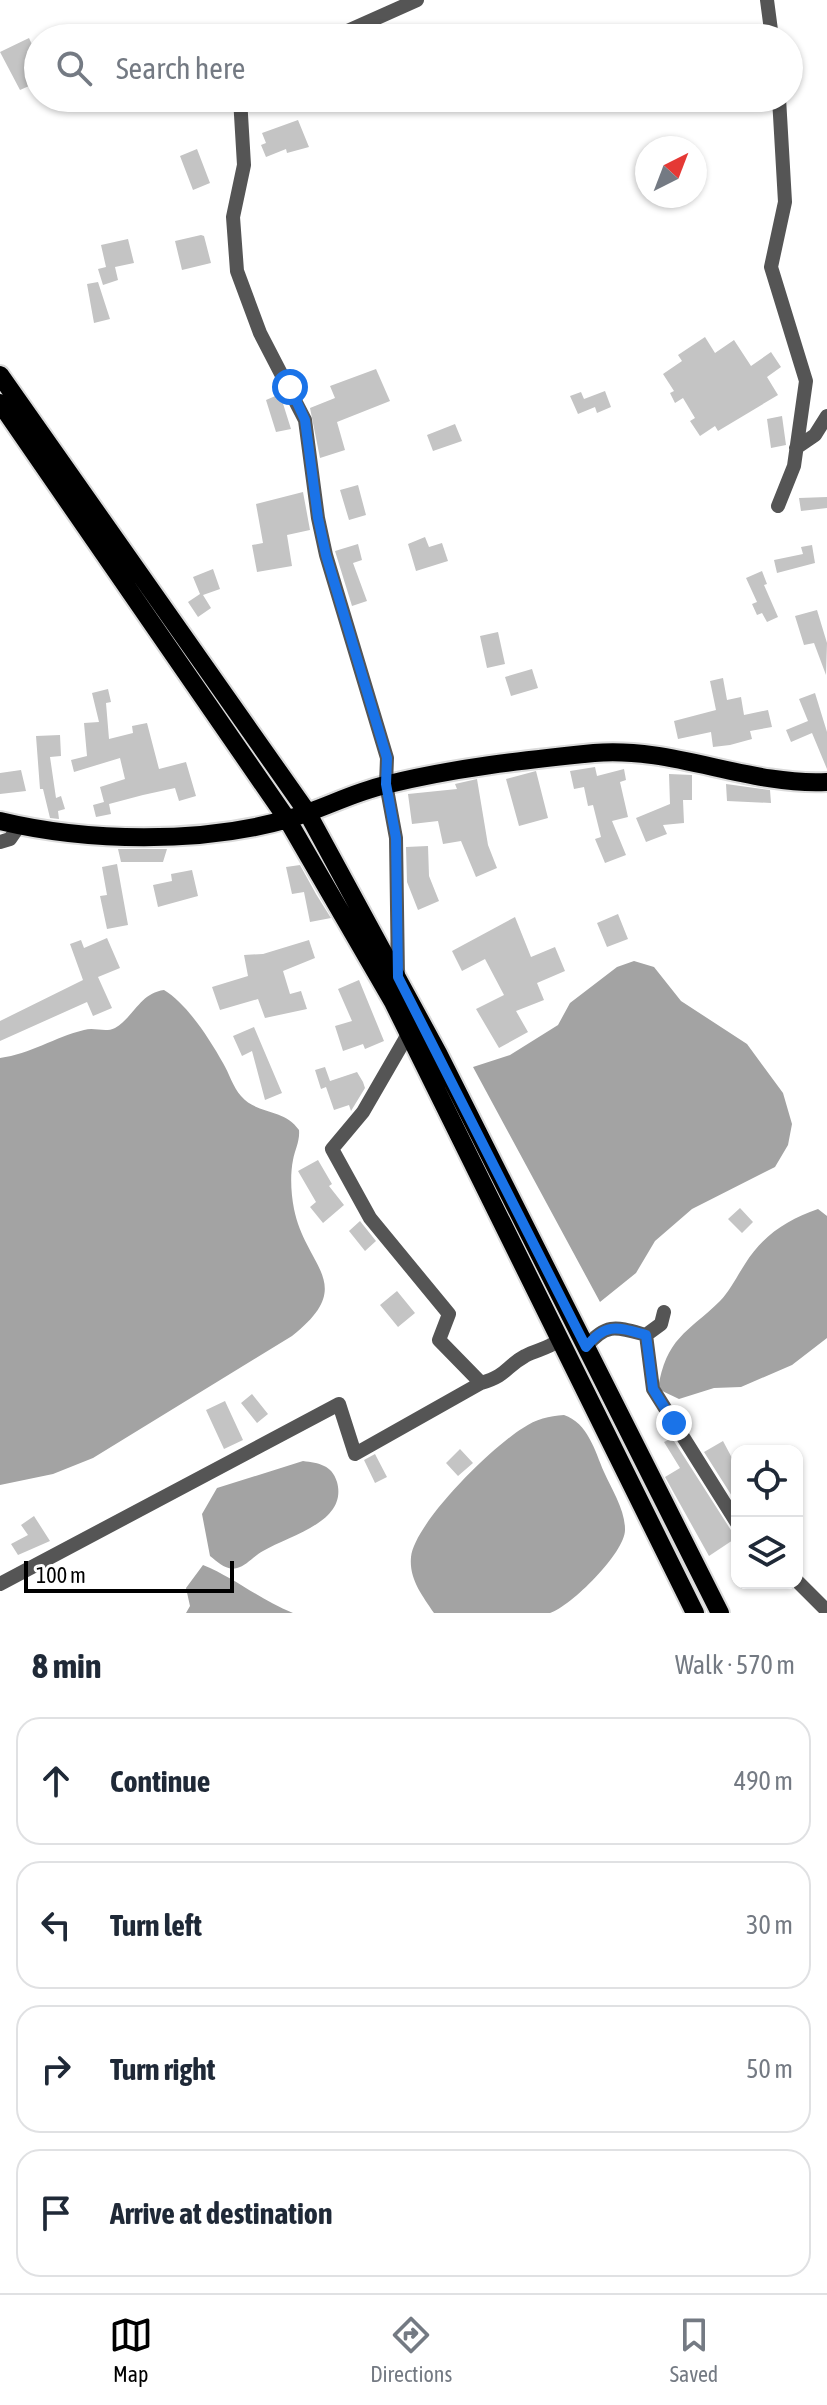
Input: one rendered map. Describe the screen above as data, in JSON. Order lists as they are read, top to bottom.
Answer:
{
  "scale_bar": "100 m",
  "north": "top right",
  "page": {
    "search": "Search here",
    "scale": "100 m",
    "heading": ["8 min", "Walk · 570 m"],
    "list": [
      ["Continue", "490 m"],
      ["Turn left", "30 m"],
      ["Turn right", "50 m"],
      "Arrive at destination"
    ],
    "nav": ["Map", "Directions", "Saved"]
  }
}
